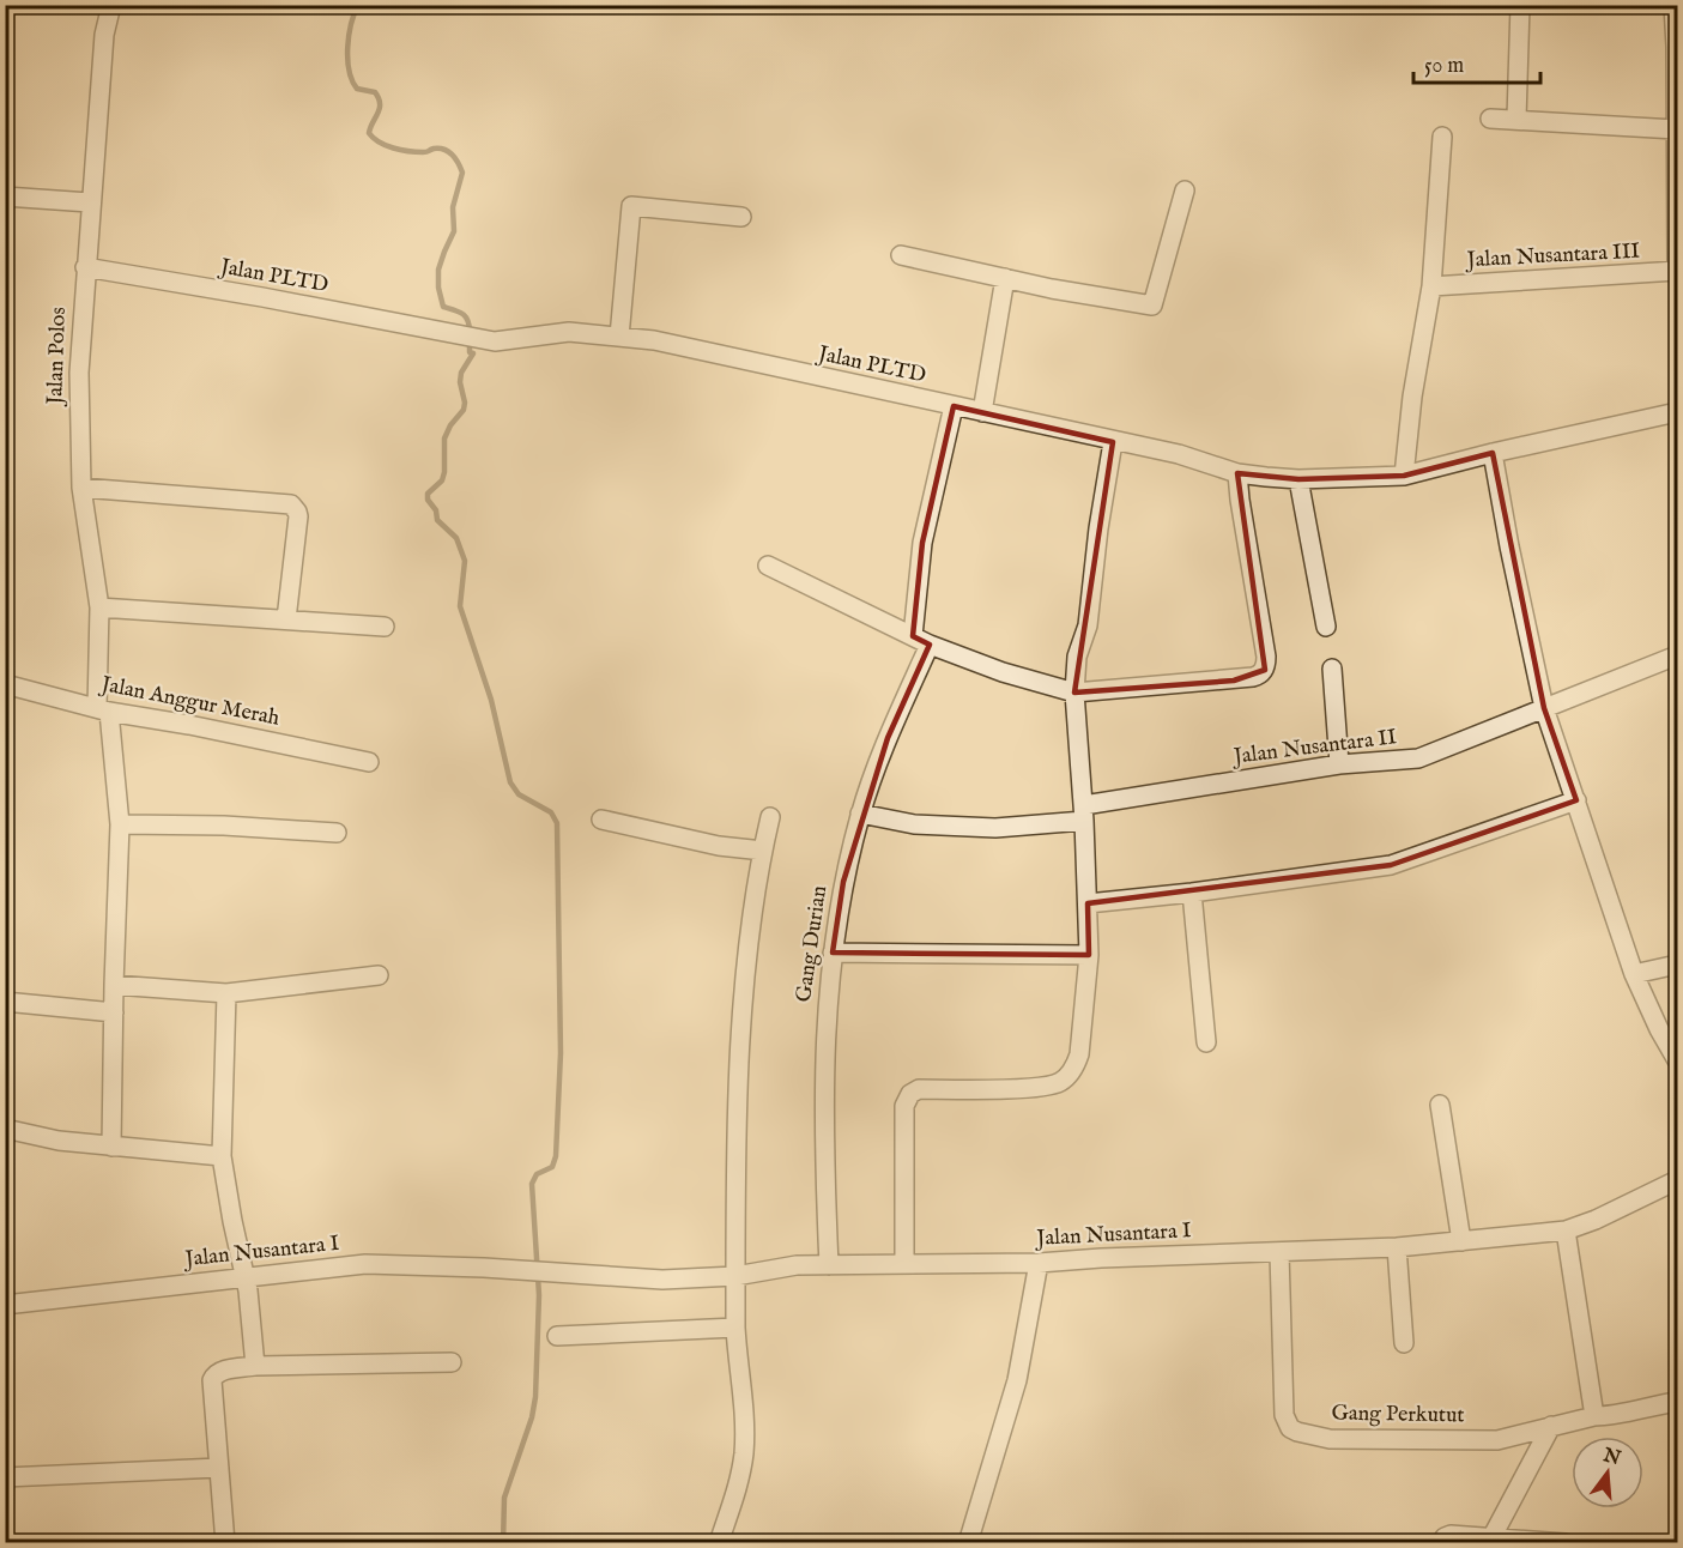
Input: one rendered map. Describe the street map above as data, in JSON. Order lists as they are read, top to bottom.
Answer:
{
  "streets": {
    "street": [
      "Jalan Nusantara III",
      "Jalan PLTD",
      "Jalan Polos",
      "Jalan Anggur Merah",
      "Jalan Nusantara II",
      "Gang Durian",
      "Jalan Nusantara I",
      "Gang Perkutut"
    ]
  },
  "crossings": [
    ["Jalan PLTD", "Jalan Polos"],
    ["Jalan Polos", "Jalan Anggur Merah"],
    ["Jalan Nusantara II", "Gang Durian"],
    ["Gang Durian", "Jalan Nusantara I"],
    ["Jalan Nusantara I", "Gang Perkutut"]
  ],
  "scale_bar": "50 m",
  "north": "top"
}
